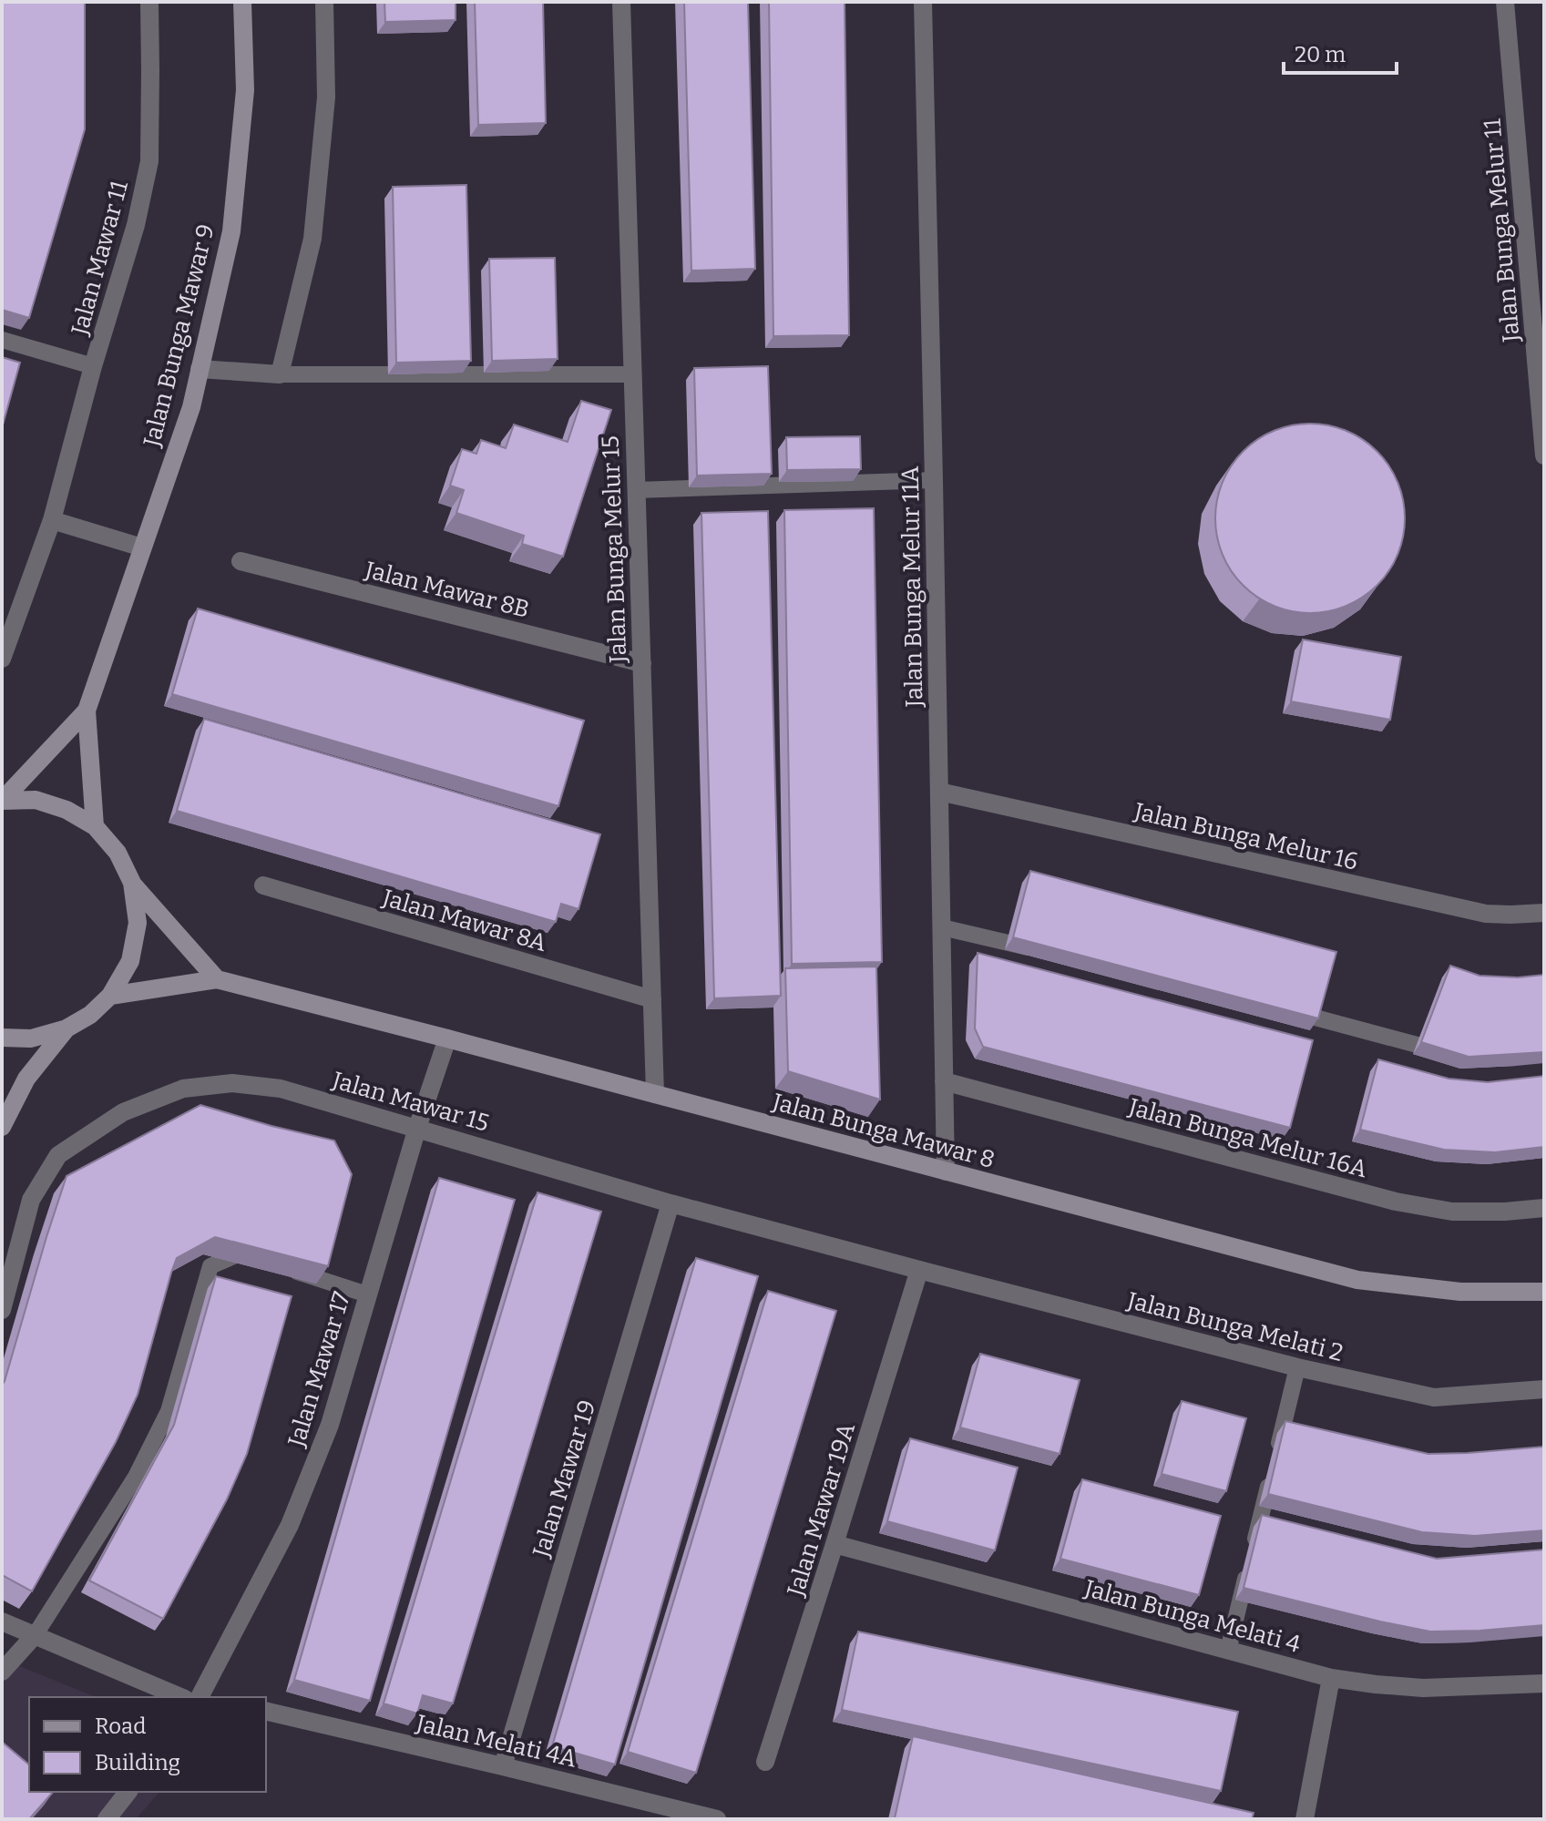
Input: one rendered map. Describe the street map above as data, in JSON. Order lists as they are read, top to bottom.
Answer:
{
  "streets": {
    "street": [
      "Jalan Bunga Melur 11",
      "Jalan Mawar 11",
      "Jalan Bunga Mawar 9",
      "Jalan Bunga Melur 15",
      "Jalan Bunga Melur 11A",
      "Jalan Mawar 8B",
      "Jalan Bunga Melur 16",
      "Jalan Mawar 8A",
      "Jalan Mawar 15",
      "Jalan Bunga Mawar 8",
      "Jalan Bunga Melur 16A",
      "Jalan Bunga Melati 2",
      "Jalan Mawar 17",
      "Jalan Mawar 19",
      "Jalan Mawar 19A",
      "Jalan Bunga Melati 4",
      "Jalan Melati 4A"
    ]
  },
  "crossings": [
    ["Jalan Bunga Melur 15", "Jalan Mawar 8B"],
    ["Jalan Bunga Melur 15", "Jalan Mawar 8A"],
    ["Jalan Bunga Melur 15", "Jalan Bunga Mawar 8"],
    ["Jalan Bunga Melur 11A", "Jalan Bunga Melur 16"],
    ["Jalan Bunga Melur 11A", "Jalan Bunga Mawar 8"],
    ["Jalan Bunga Melur 11A", "Jalan Bunga Melur 16A"],
    ["Jalan Mawar 15", "Jalan Bunga Melati 2"],
    ["Jalan Mawar 15", "Jalan Mawar 17"],
    ["Jalan Mawar 15", "Jalan Mawar 19"],
    ["Jalan Mawar 15", "Jalan Mawar 19A"],
    ["Jalan Bunga Mawar 8", "Jalan Mawar 17"],
    ["Jalan Bunga Melati 2", "Jalan Mawar 19A"],
    ["Jalan Mawar 19", "Jalan Melati 4A"],
    ["Jalan Mawar 19A", "Jalan Bunga Melati 4"]
  ],
  "legend": ["Road", "Building"],
  "scale_bar": "20 m"
}
